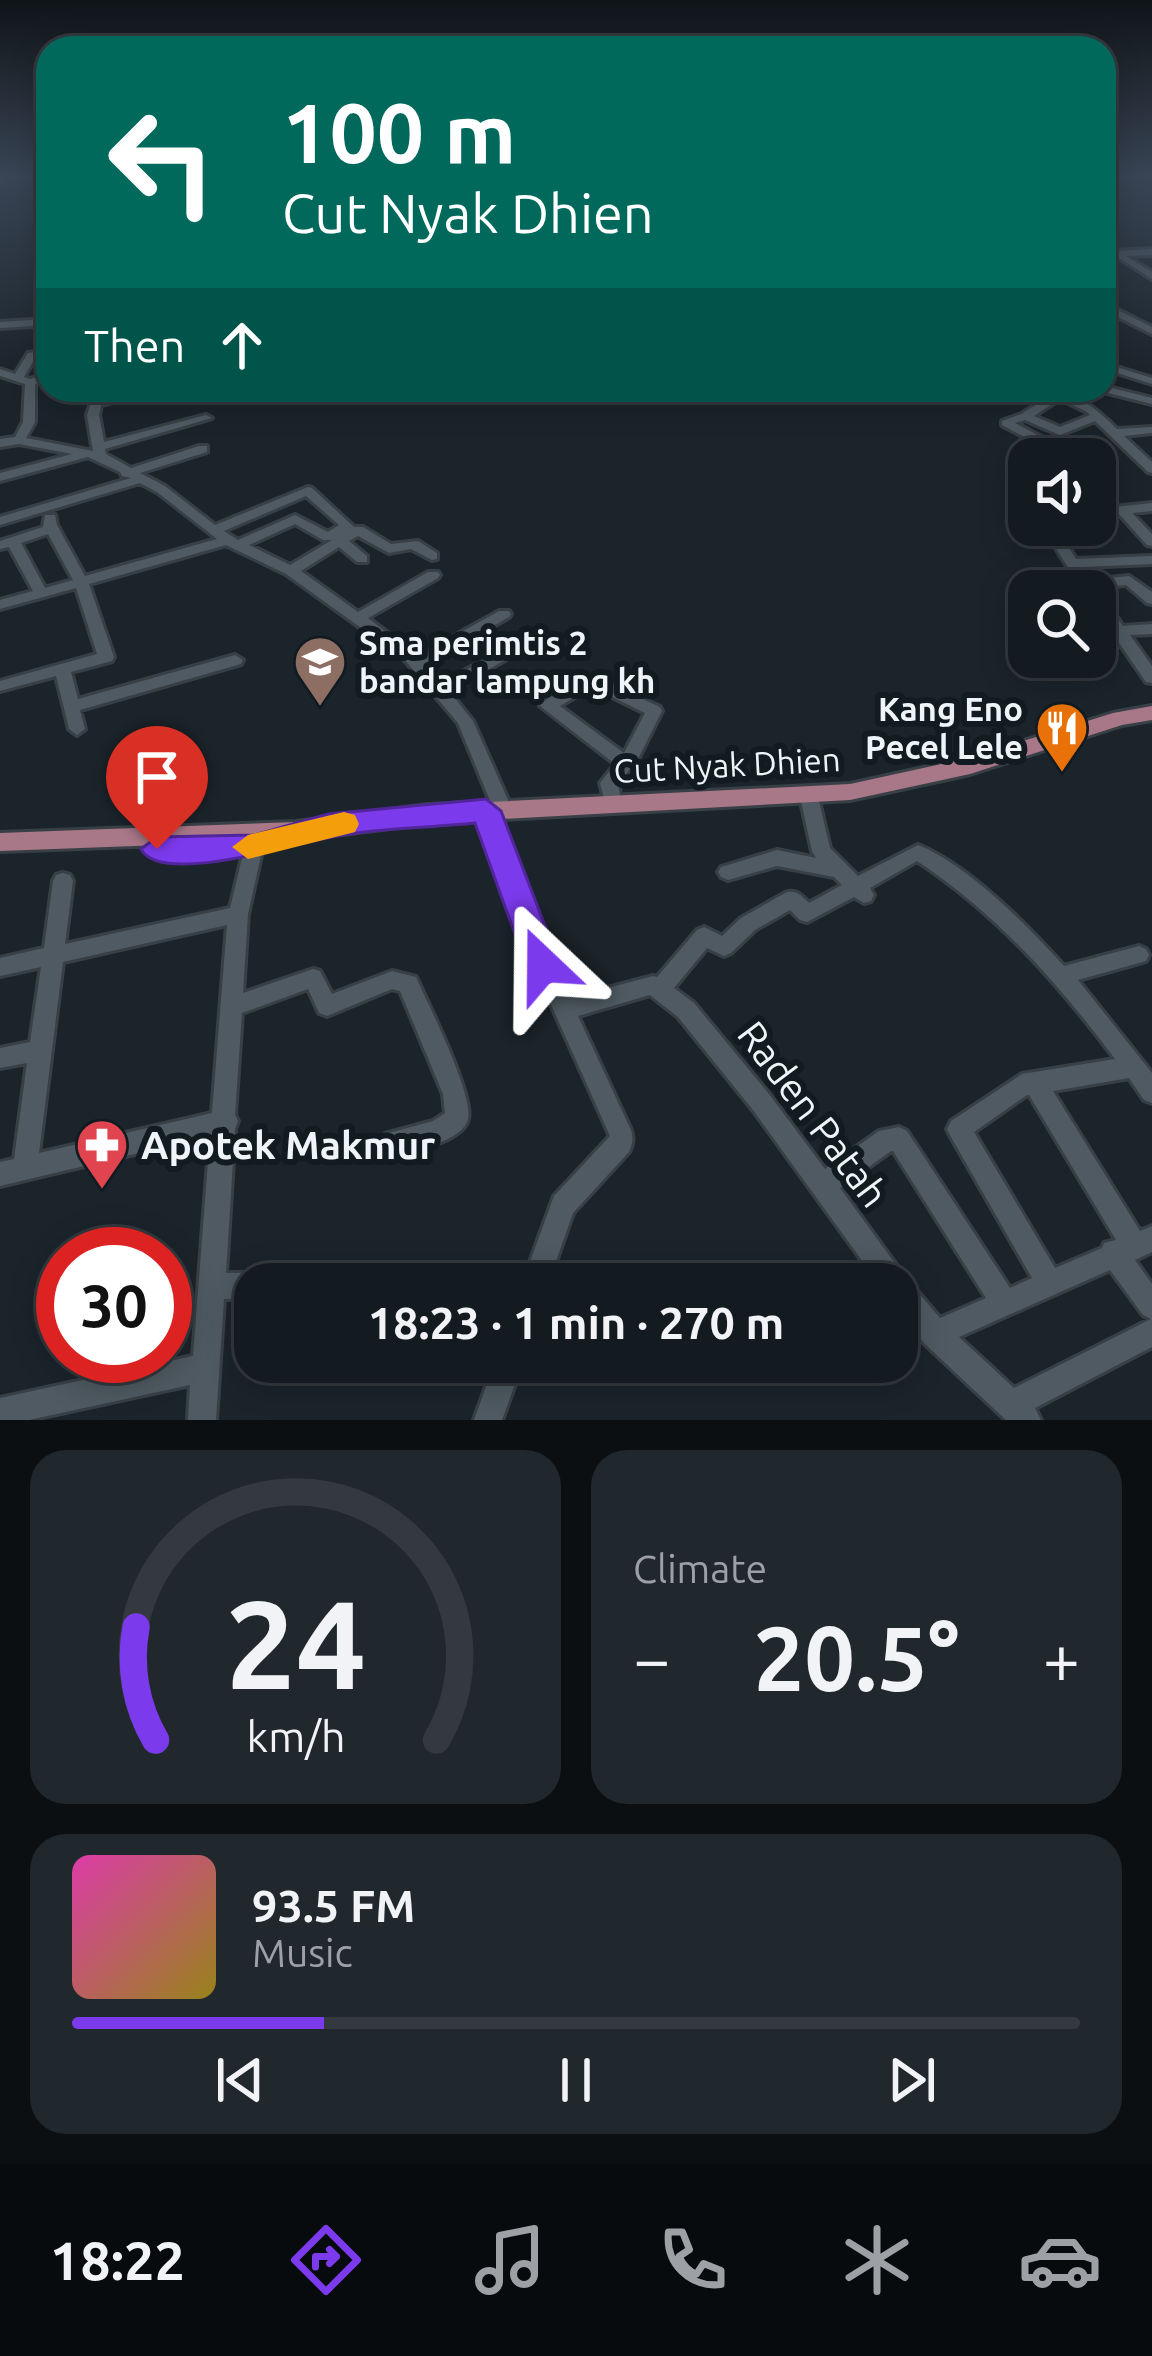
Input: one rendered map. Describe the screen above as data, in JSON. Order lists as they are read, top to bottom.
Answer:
{
  "streets": {
    "main road": ["Cut Nyak Dhien"],
    "street": ["Raden Patah"]
  },
  "places": {
    "school or university": ["Sma perimtis 2 bandar lampung kh"],
    "restaurant": ["Kang Eno Pecel Lele"],
    "pharmacy": ["Apotek Makmur"]
  },
  "page": {
    "turn": ["100 m", "Cut Nyak Dhien"],
    "then": "Then",
    "limit": "30",
    "trip": "18:23 · 1 min · 270 m",
    "tile": "Climate",
    "heat": ["−", "20.5°", "+"],
    "song": ["93.5 FM", "Music"],
    "tabs": "18:22",
    "gauge": ["24", "km/h"]
  }
}
